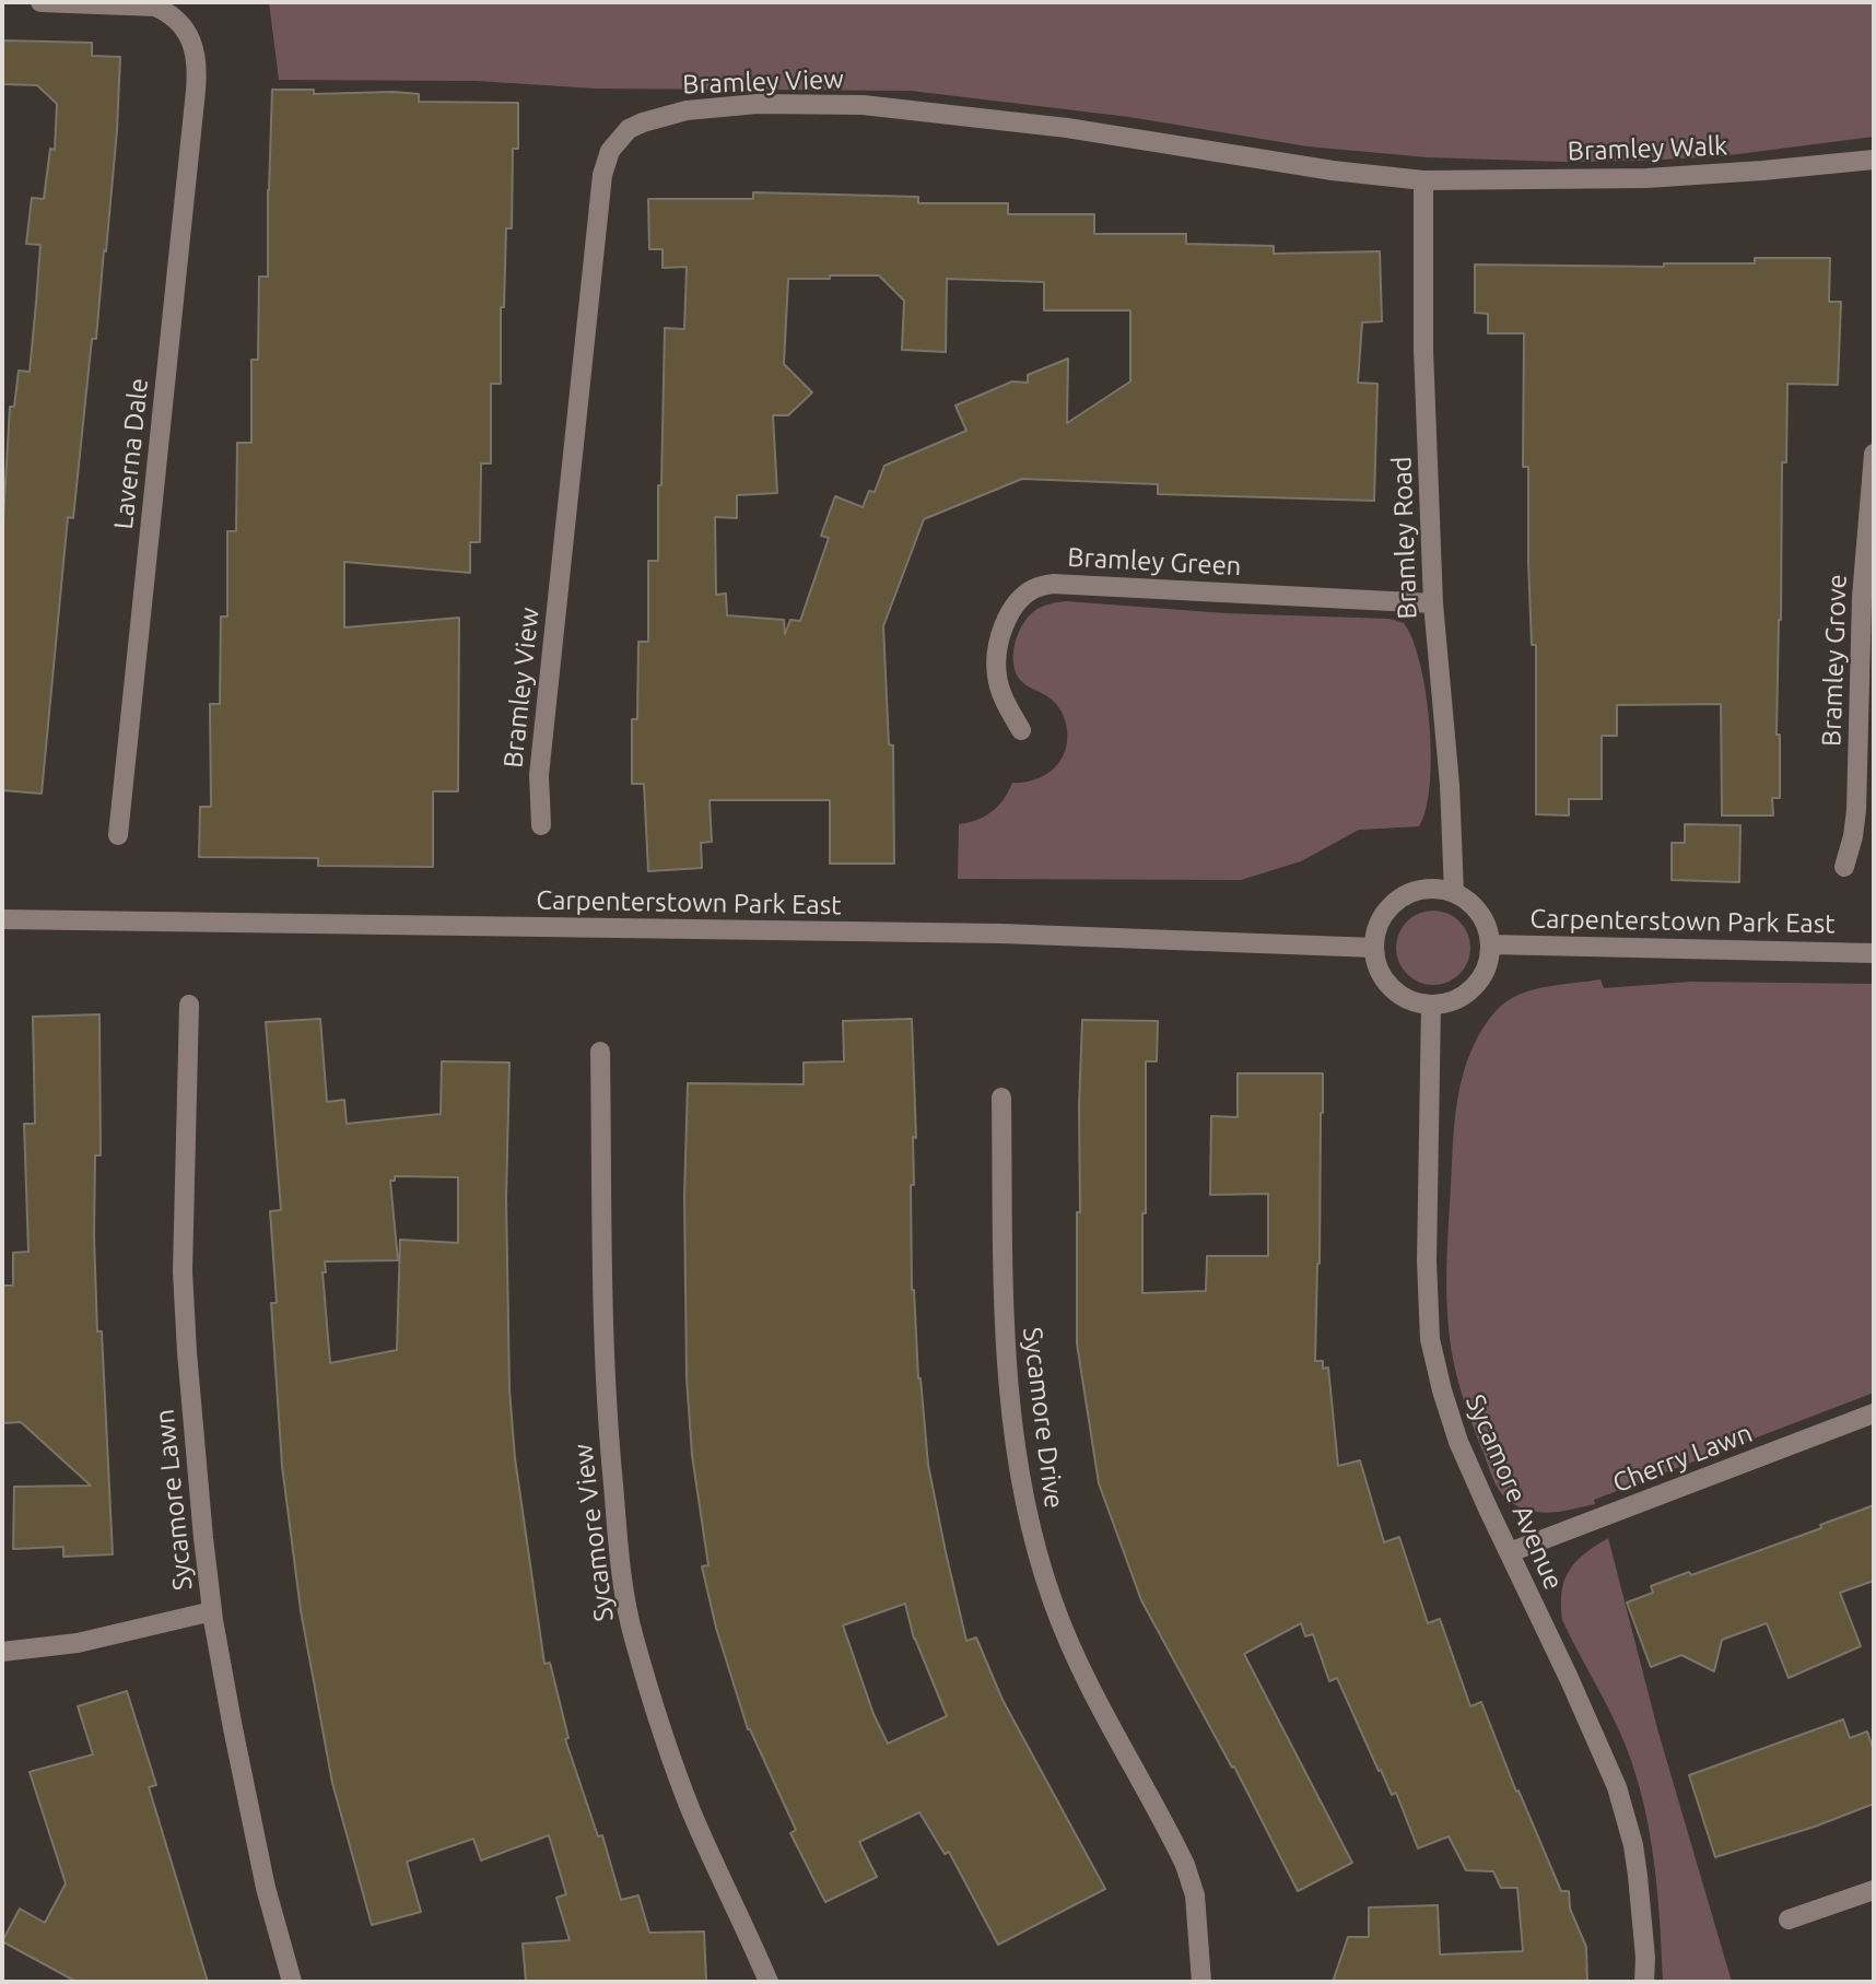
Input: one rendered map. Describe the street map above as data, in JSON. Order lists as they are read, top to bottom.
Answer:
{
  "streets": {
    "street": [
      "Bramley View",
      "Bramley Walk",
      "Laverna Dale",
      "Bramley Road",
      "Bramley Green",
      "Bramley Grove",
      "Carpenterstown Park East",
      "Sycamore Drive",
      "Cherry Lawn",
      "Sycamore Avenue",
      "Sycamore Lawn",
      "Sycamore View"
    ]
  },
  "crossings": [
    ["Bramley View", "Bramley Walk"],
    ["Bramley View", "Bramley Road"],
    ["Bramley Walk", "Bramley Road"],
    ["Bramley Road", "Bramley Green"],
    ["Bramley Road", "Carpenterstown Park East"],
    ["Bramley Road", "Sycamore Avenue"],
    ["Carpenterstown Park East", "Sycamore Avenue"],
    ["Cherry Lawn", "Sycamore Avenue"]
  ]
}
